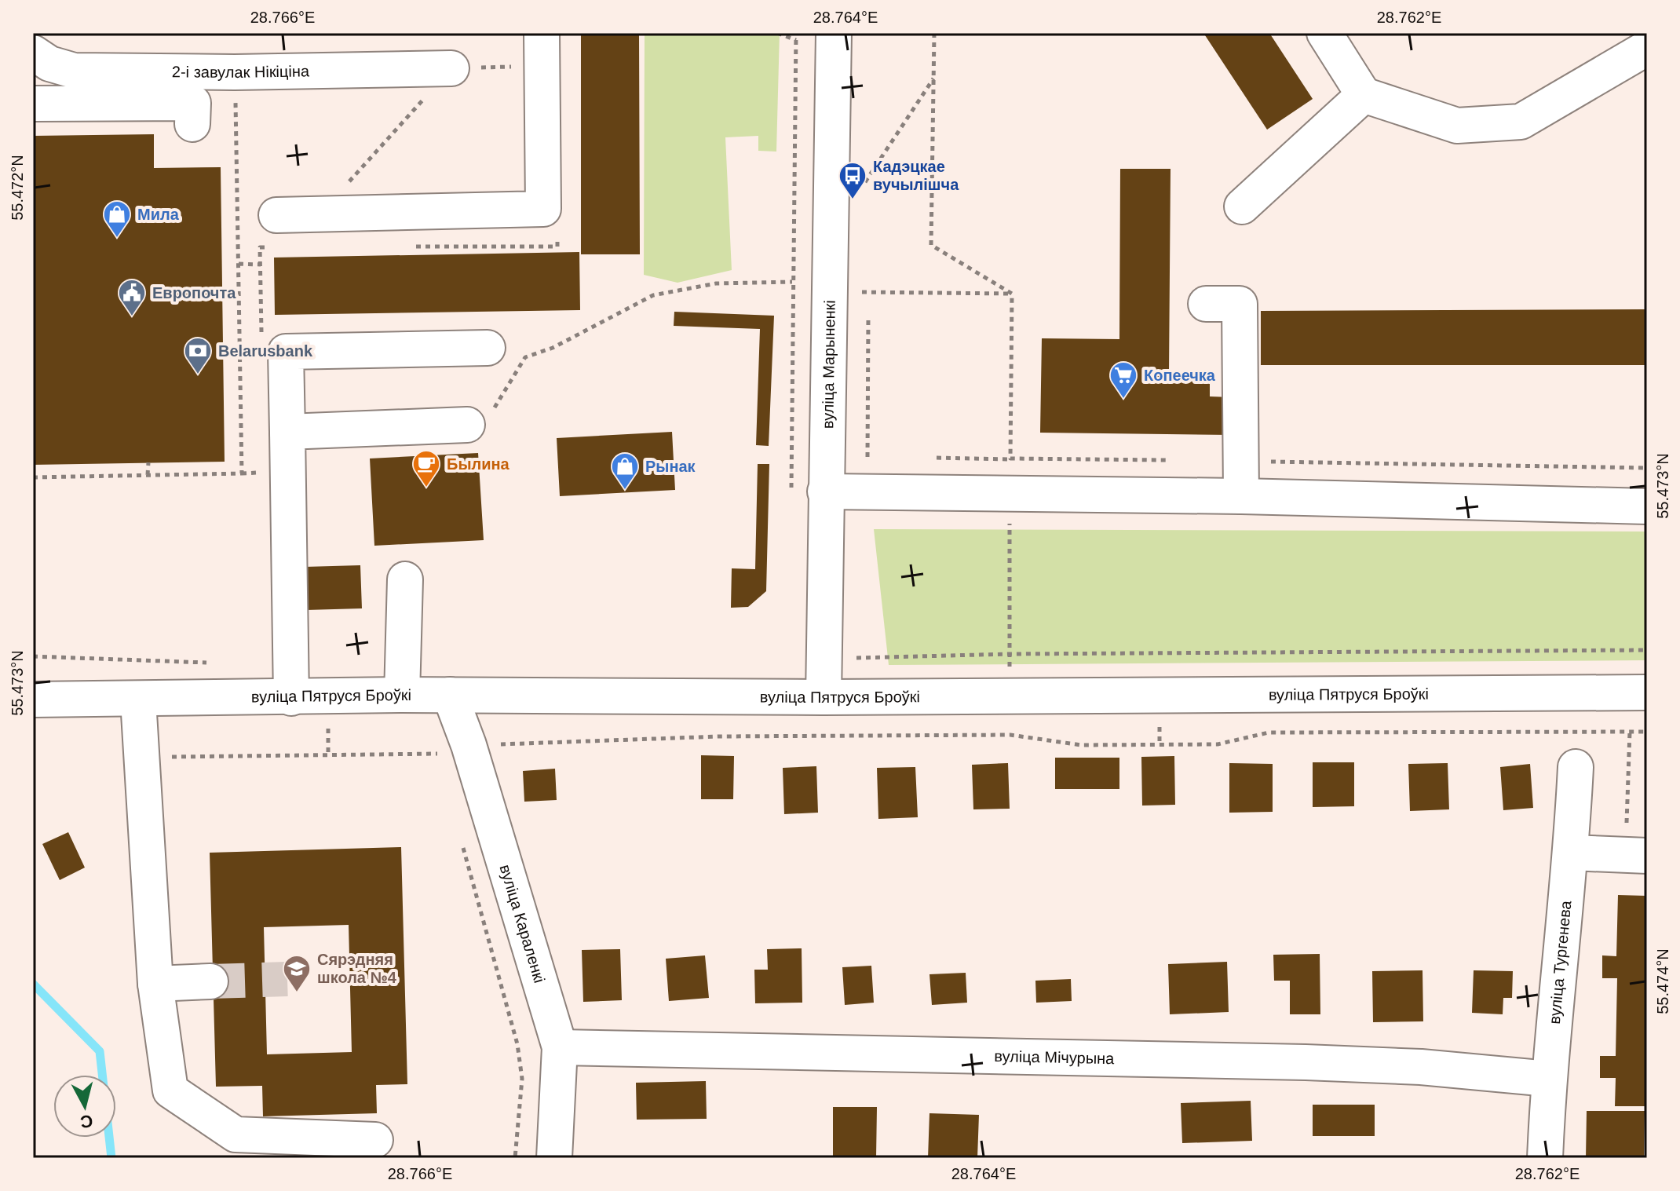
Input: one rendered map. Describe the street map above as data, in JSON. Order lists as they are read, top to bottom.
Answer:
{
  "streets": {
    "street": [
      "2-і завулак Нікіціна",
      "вуліца Марыненкі",
      "вуліца Пятруся Броўкі",
      "вуліца Караленкі",
      "вуліца Тургенева",
      "вуліца Мічурына"
    ]
  },
  "crossings": [
    ["вуліца Марыненкі", "вуліца Пятруся Броўкі"],
    ["вуліца Пятруся Броўкі", "вуліца Караленкі"],
    ["вуліца Караленкі", "вуліца Мічурына"],
    ["вуліца Тургенева", "вуліца Мічурына"]
  ],
  "places": {
    "bus stop": ["Кадэцкае вучылішча"],
    "shop": ["Мила", "Рынак"],
    "public building": ["Европочта"],
    "bank": ["Belarusbank"],
    "supermarket": ["Копеечка"],
    "cafe": ["Былина"],
    "school or university": ["Сярэдняя школа №4"]
  },
  "north": "bottom",
  "coordinates": [
    "28.766°E",
    "28.764°E",
    "28.762°E",
    "55.472°N",
    "55.473°N",
    "55.474°N"
  ]
}
